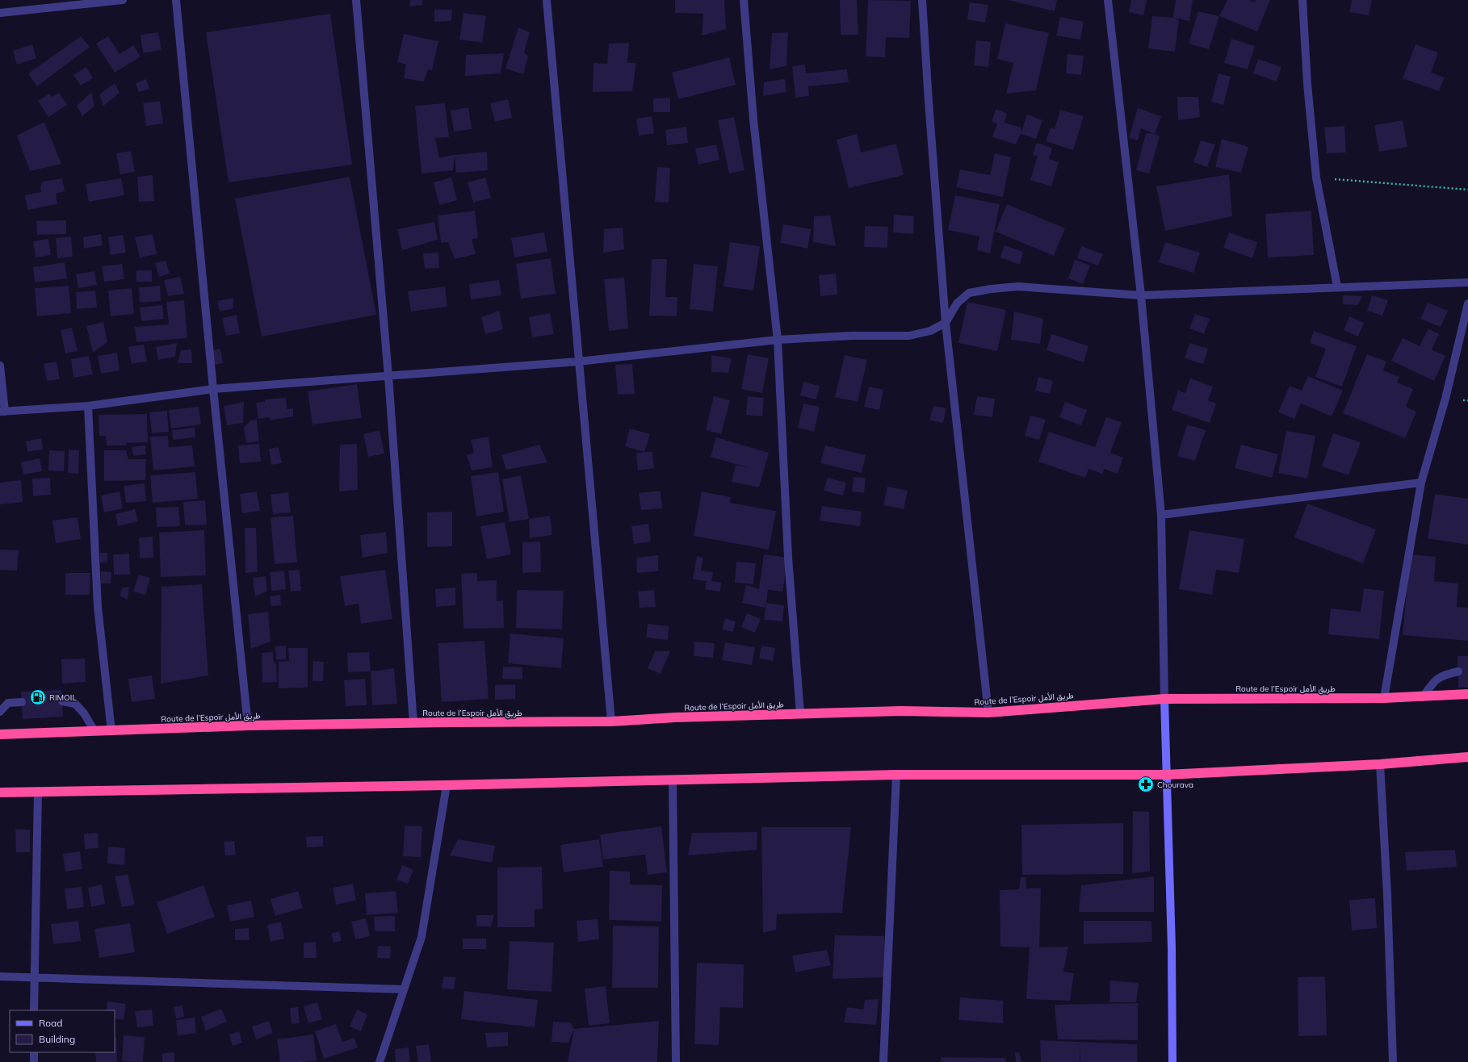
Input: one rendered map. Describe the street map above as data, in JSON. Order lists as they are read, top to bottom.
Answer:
{
  "streets": {
    "highway": ["Route de l’Espoir طريق الأمل"]
  },
  "places": {
    "fuel station": ["RIMOIL"],
    "pharmacy": ["Chourava"]
  },
  "legend": ["Road", "Building"]
}
